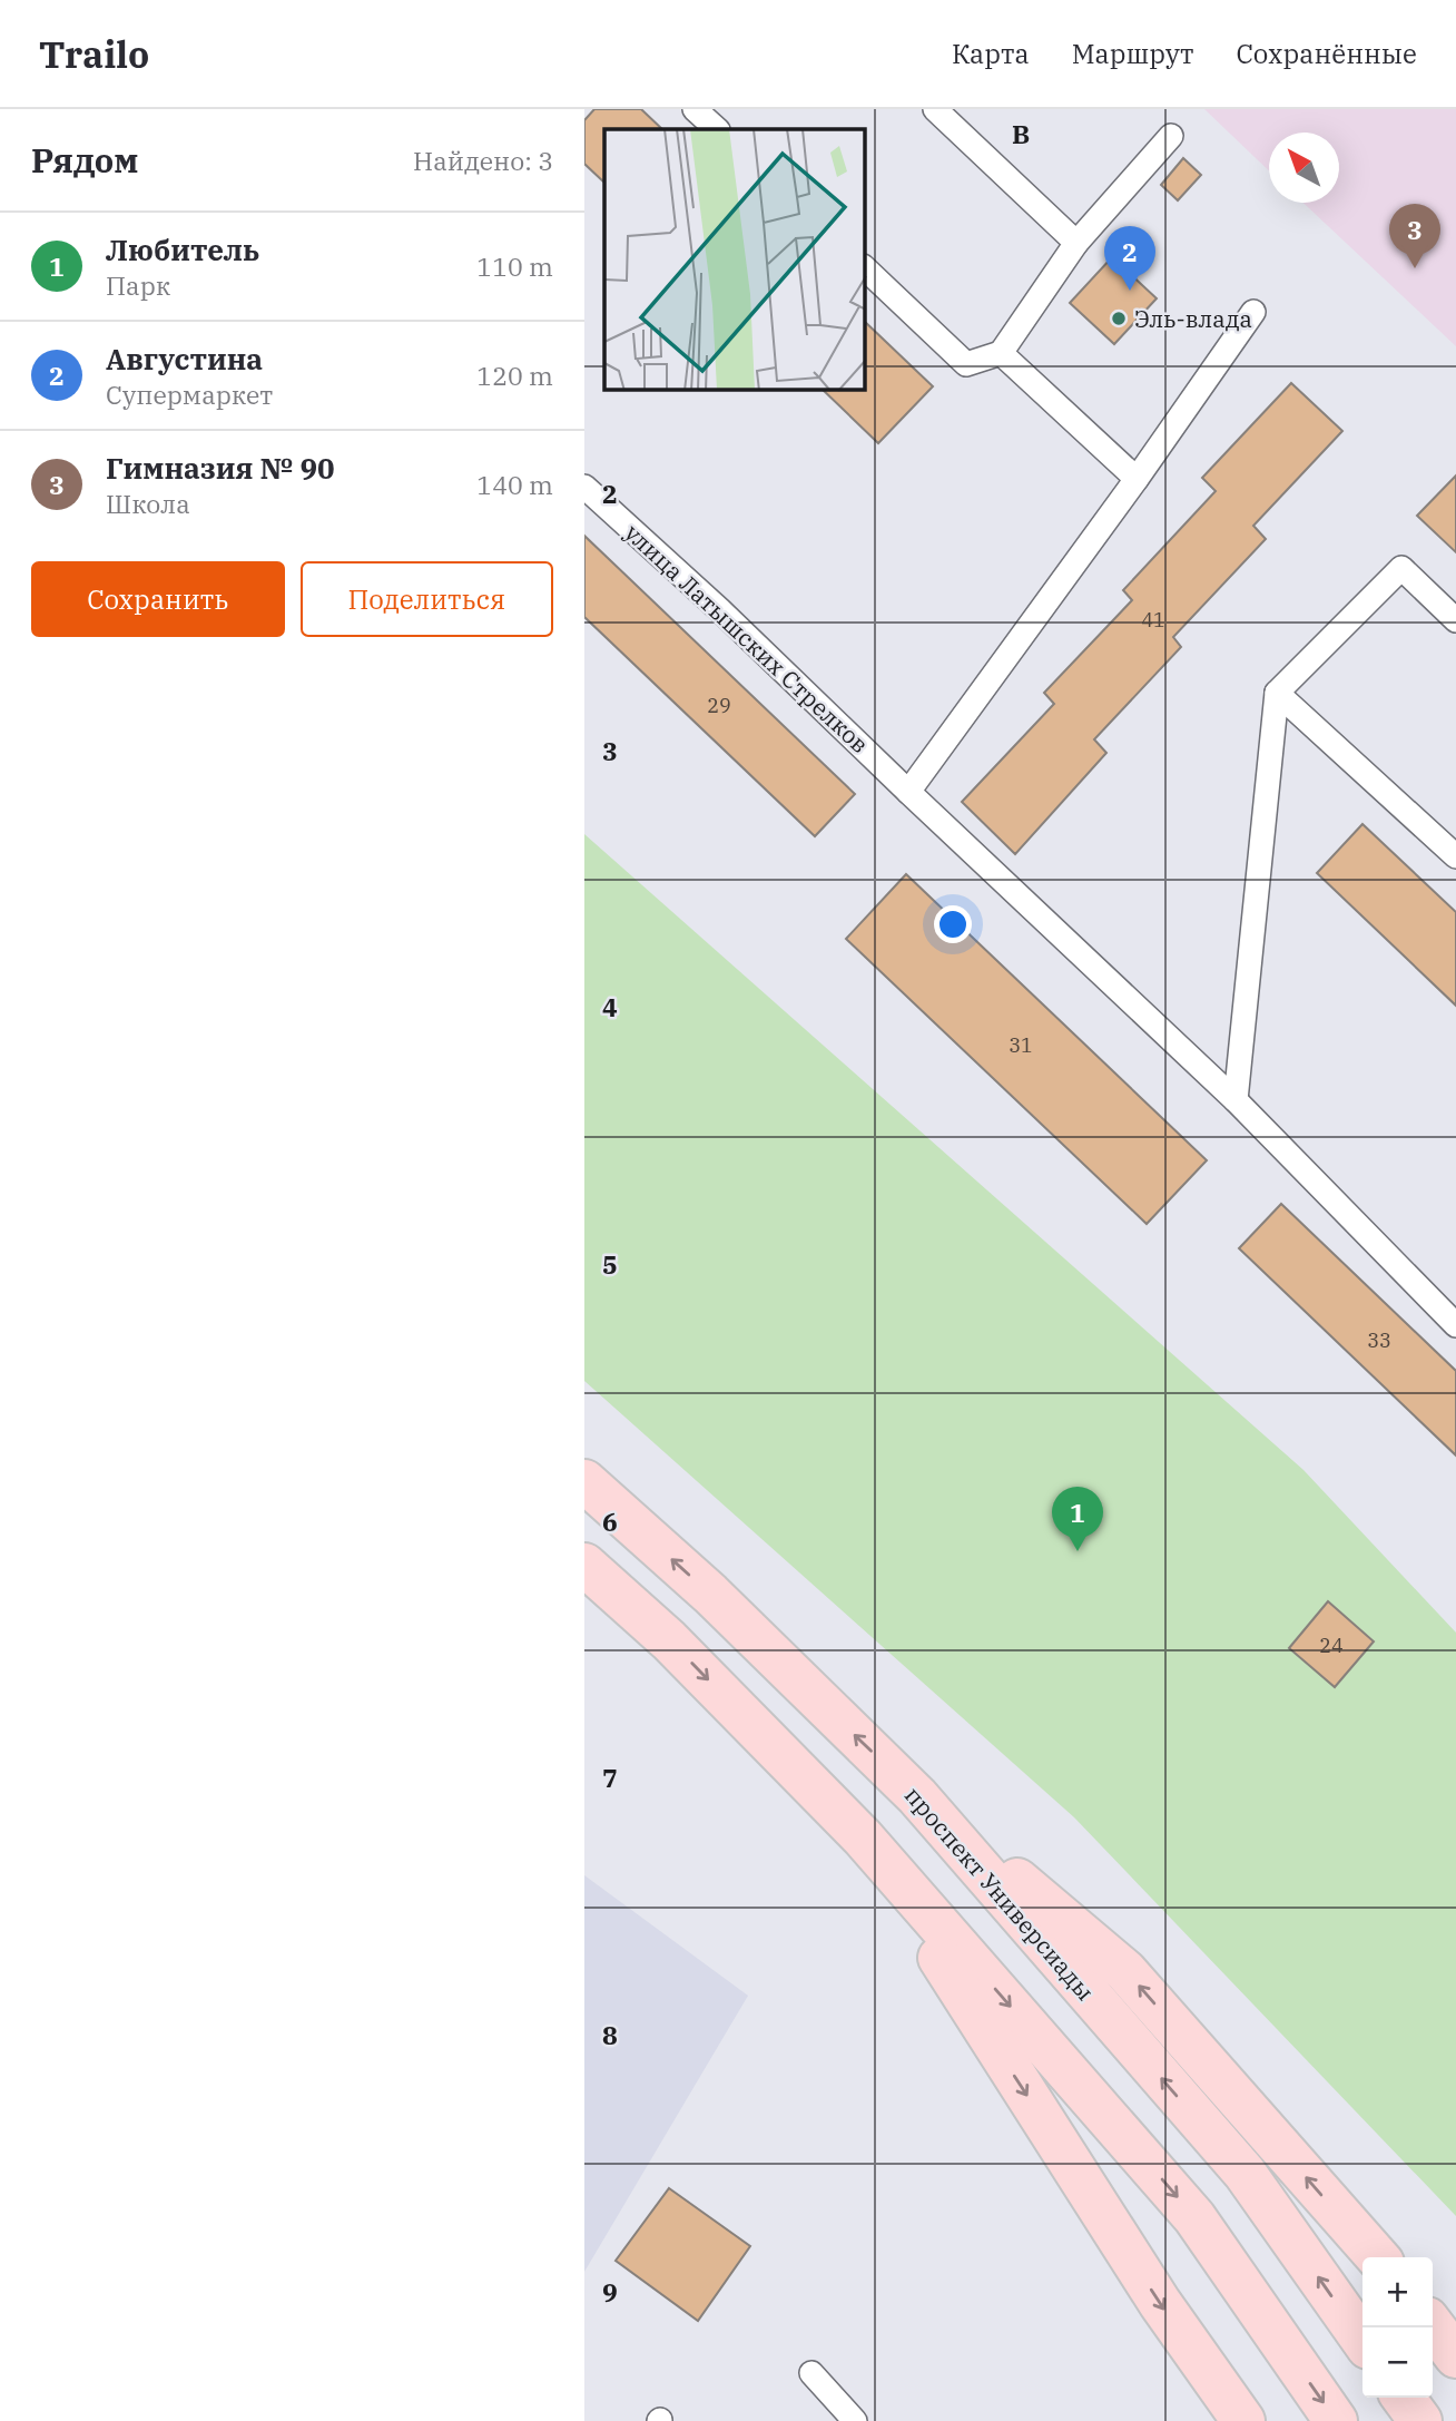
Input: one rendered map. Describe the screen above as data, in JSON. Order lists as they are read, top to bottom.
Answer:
{
  "streets": {
    "main road": ["проспект Универсиады"],
    "lane": ["улица Латышских Стрелков"]
  },
  "places": ["Эль-влада"],
  "house_numbers": [
    "41",
    "29",
    "31",
    "33",
    "24"
  ],
  "north": "top left",
  "page": {
    "header": "Trailo",
    "nav": ["Карта", "Маршрут", "Сохранённые"],
    "heading": ["Рядом", "Найдено: 3"],
    "pins": ["3", "2", "1"],
    "list": [
      {
        "mark": "1",
        "name": "Любитель",
        "note": "Парк",
        "value": "110 m"
      },
      {
        "mark": "2",
        "name": "Августина",
        "note": "Супермаркет",
        "value": "120 m"
      },
      {
        "mark": "3",
        "name": "Гимназия № 90",
        "note": "Школа",
        "value": "140 m"
      }
    ],
    "buttons": ["Сохранить", "Поделиться"],
    "map_buttons": ["+", "−"]
  },
  "grid": {
    "columns": ["B"],
    "rows": [
      "2",
      "3",
      "4",
      "5",
      "6",
      "7",
      "8",
      "9"
    ]
  }
}
